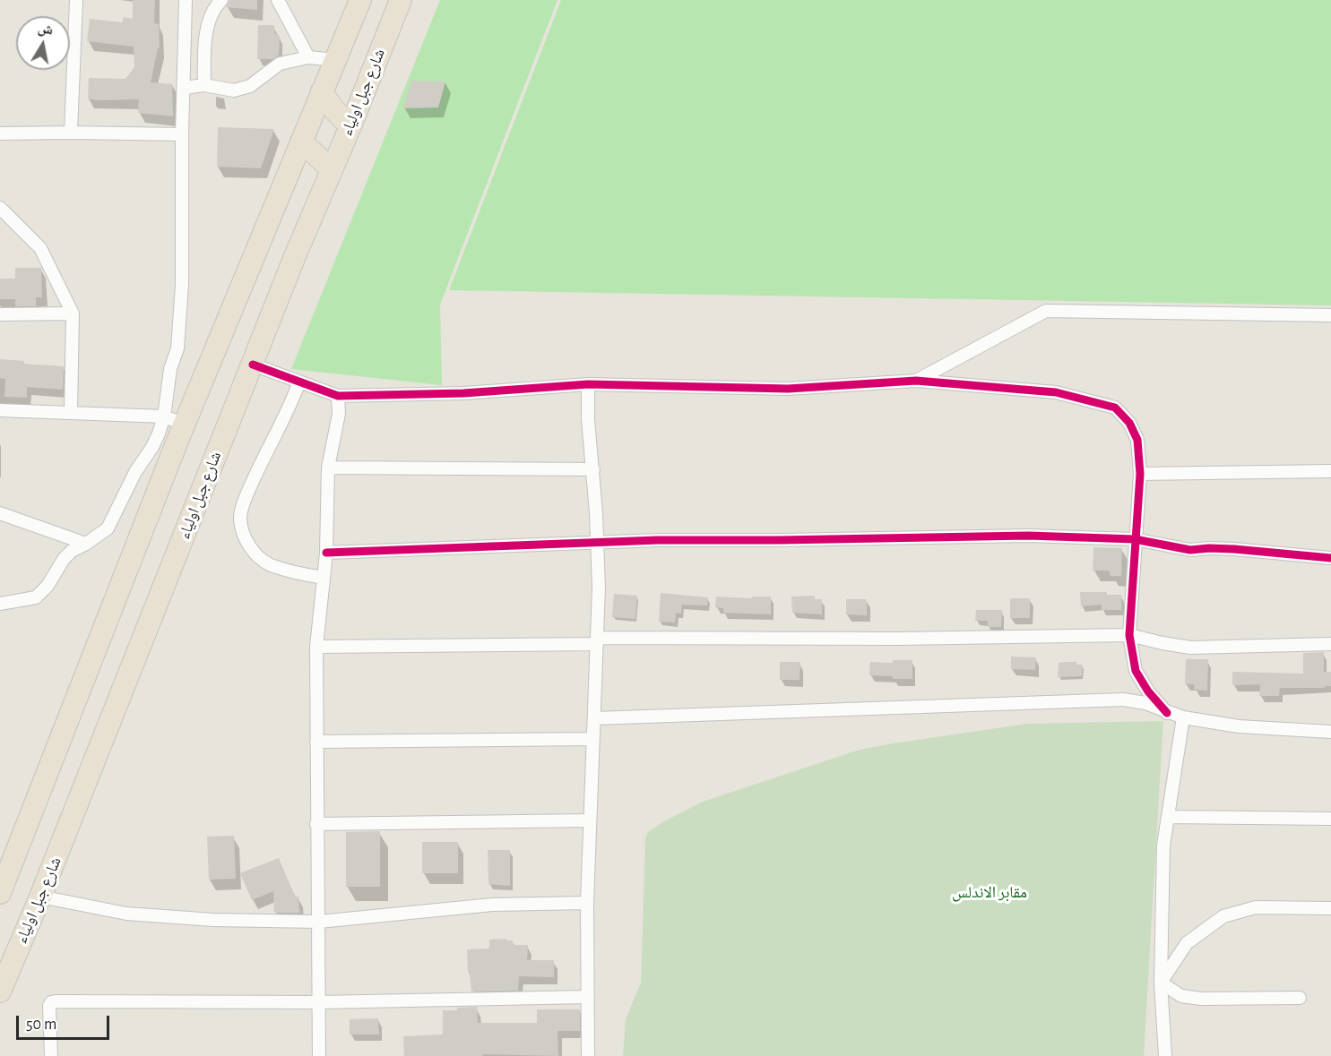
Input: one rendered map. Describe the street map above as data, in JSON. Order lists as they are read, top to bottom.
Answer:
{
  "streets": {
    "highway": ["شارع جبل اولياء"]
  },
  "parks": ["مقابر الاندلس"],
  "scale_bar": "50 m",
  "north": "top"
}
